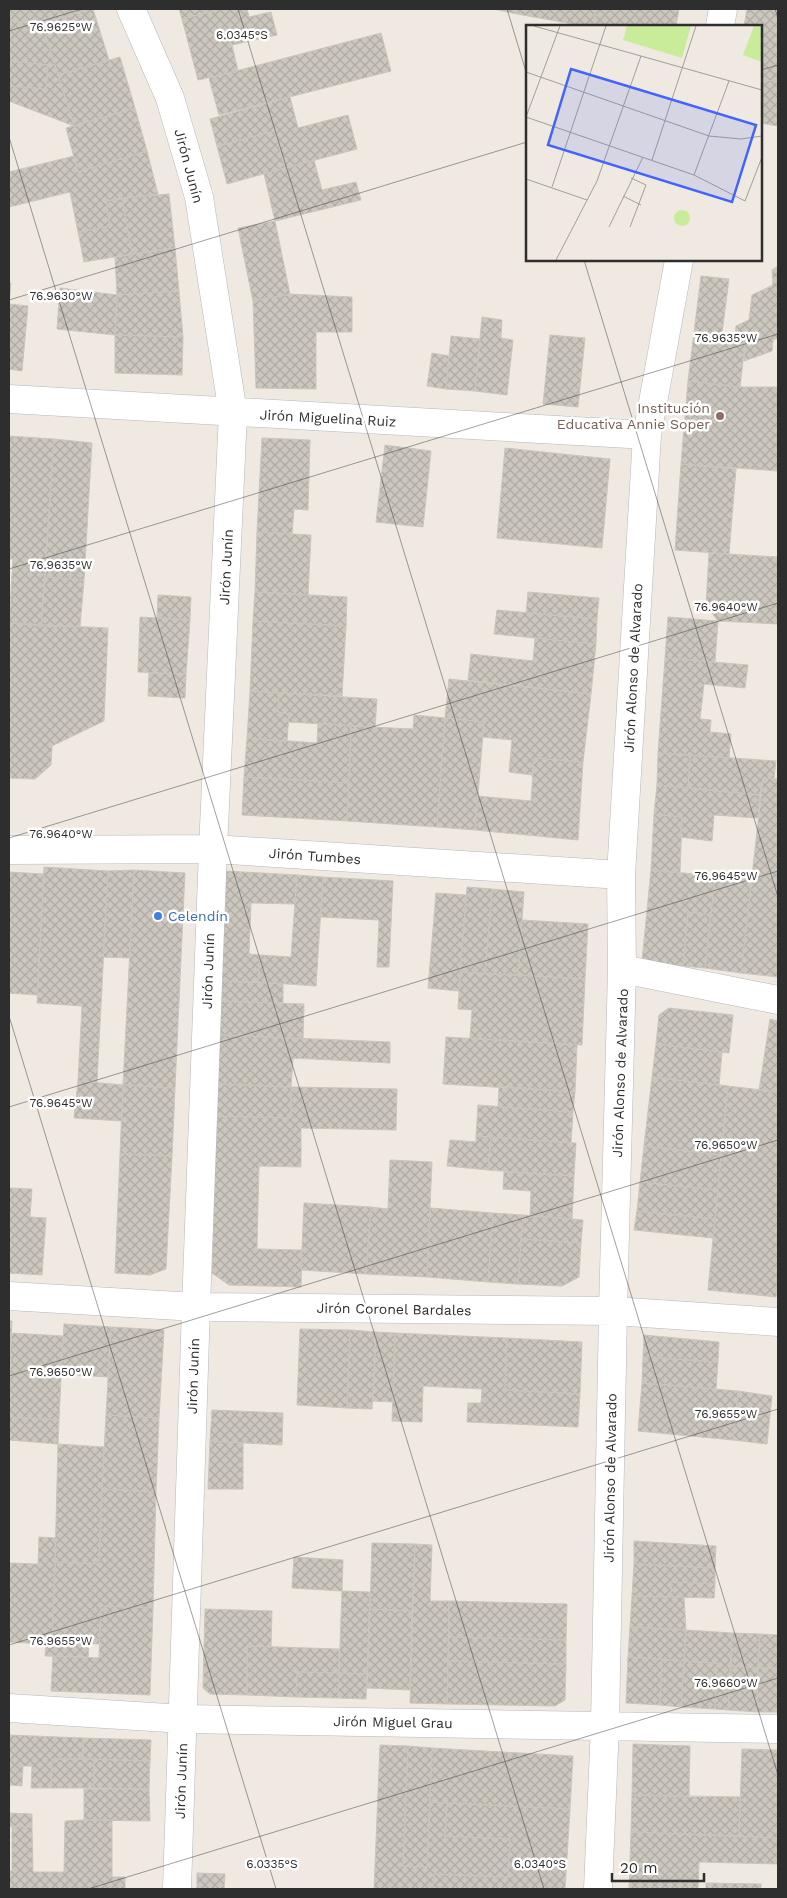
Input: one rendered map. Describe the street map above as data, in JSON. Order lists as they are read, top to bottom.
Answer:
{
  "streets": {
    "street": [
      "Jirón Junín",
      "Jirón Miguelina Ruiz",
      "Jirón Alonso de Alvarado",
      "Jirón Tumbes",
      "Jirón Coronel Bardales",
      "Jirón Miguel Grau"
    ]
  },
  "crossings": [
    ["Jirón Junín", "Jirón Miguelina Ruiz"],
    ["Jirón Junín", "Jirón Tumbes"],
    ["Jirón Junín", "Jirón Coronel Bardales"],
    ["Jirón Junín", "Jirón Miguel Grau"],
    ["Jirón Miguelina Ruiz", "Jirón Alonso de Alvarado"],
    ["Jirón Alonso de Alvarado", "Jirón Tumbes"],
    ["Jirón Alonso de Alvarado", "Jirón Coronel Bardales"],
    ["Jirón Alonso de Alvarado", "Jirón Miguel Grau"]
  ],
  "places": ["Institución Educativa Annie Soper", "Celendín"],
  "scale_bar": "20 m",
  "coordinates": [
    "76.9625°W",
    "6.0345°S",
    "76.9630°W",
    "76.9635°W",
    "76.9640°W",
    "76.9645°W",
    "76.9650°W",
    "76.9655°W",
    "76.9660°W",
    "6.0335°S",
    "6.0340°S"
  ]
}
